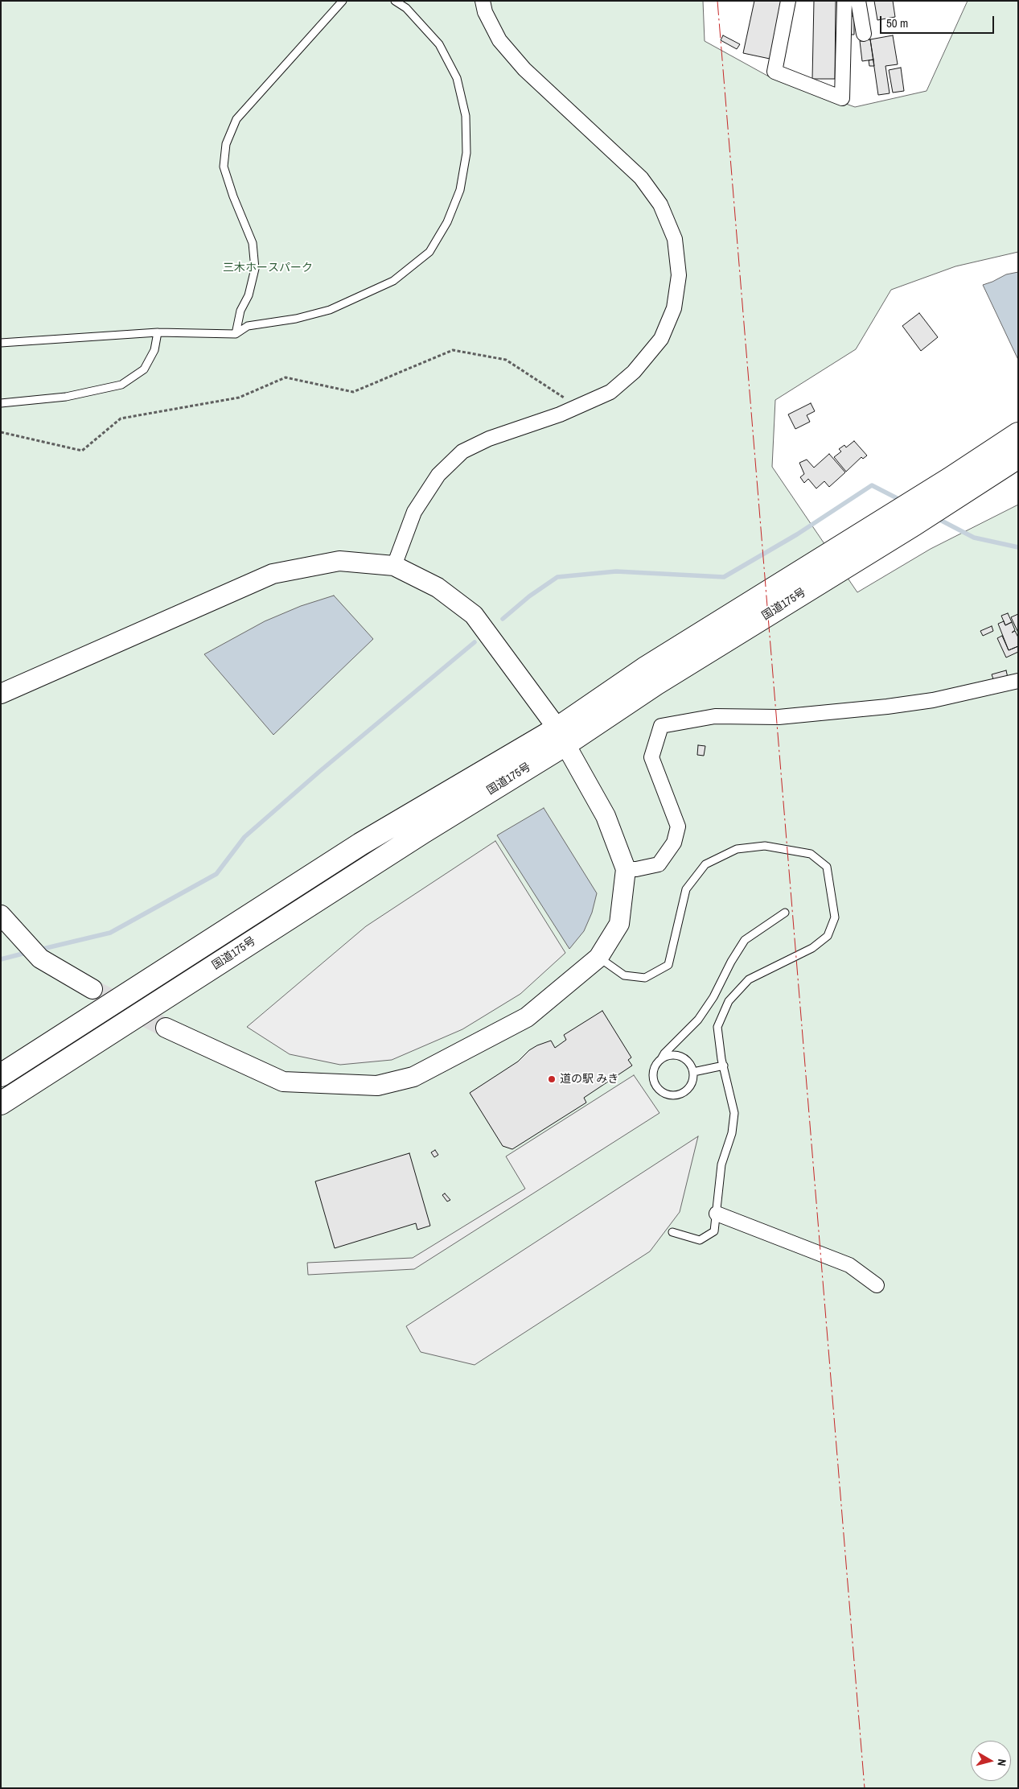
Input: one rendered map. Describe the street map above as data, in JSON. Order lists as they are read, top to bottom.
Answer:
{
  "streets": {
    "highway": ["国道175号"]
  },
  "parks": ["三木ホースパーク"],
  "places": ["道の駅 みき"],
  "scale_bar": "50 m",
  "north": "right"
}
